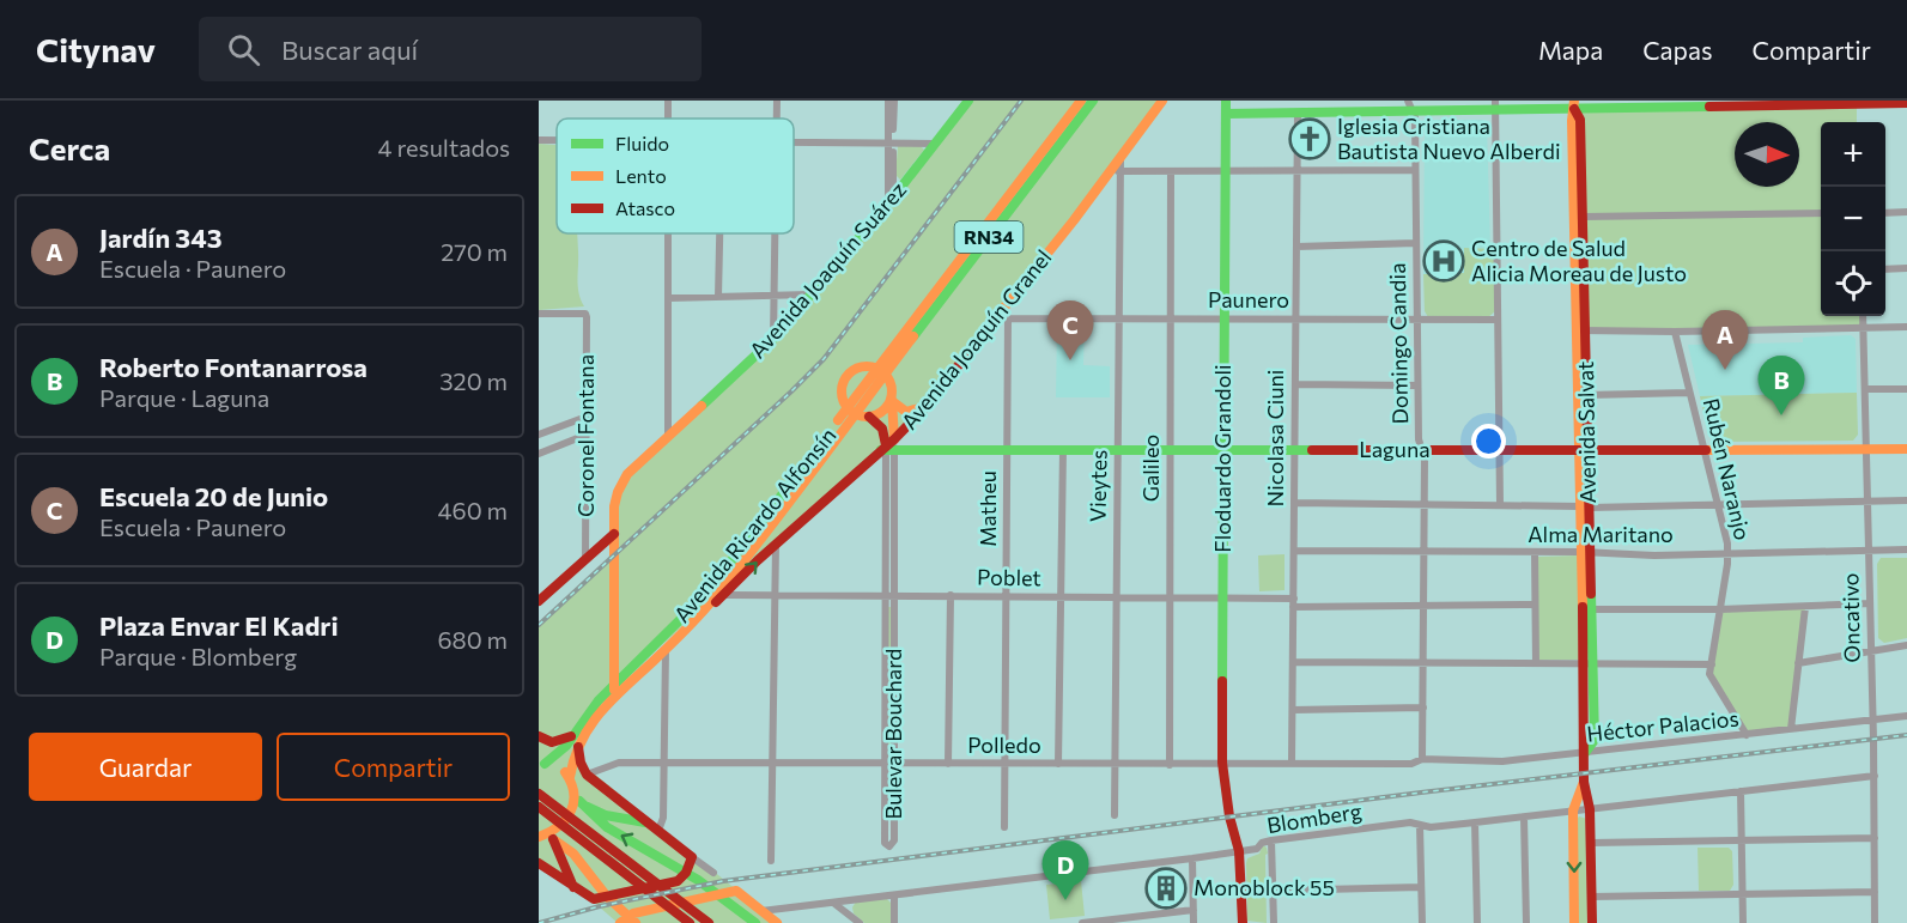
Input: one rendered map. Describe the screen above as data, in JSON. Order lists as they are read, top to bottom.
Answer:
{
  "streets": {
    "main road": [
      "RN34",
      "Avenida Joaquín Suárez",
      "Avenida Joaquín Granel",
      "Avenida Salvat",
      "Coronel Fontana",
      "Laguna",
      "Floduardo Grandoli",
      "Avenida Ricardo Alfonsín",
      "Bulevar Bouchard"
    ],
    "street": [
      "Paunero",
      "Domingo Candia",
      "Nicolasa Ciuni",
      "Galileo",
      "Rubén Naranjo",
      "Vieytes",
      "Matheu",
      "Alma Maritano",
      "Poblet",
      "Oncativo",
      "Héctor Palacios",
      "Polledo",
      "Blomberg"
    ]
  },
  "crossings": [
    ["RN34", "Avenida Ricardo Alfonsín"],
    ["Avenida Joaquín Suárez", "Coronel Fontana"],
    ["Paunero", "Avenida Joaquín Granel"],
    ["Paunero", "Domingo Candia"],
    ["Paunero", "Nicolasa Ciuni"],
    ["Paunero", "Floduardo Grandoli"],
    ["Paunero", "Galileo"],
    ["Paunero", "Vieytes"],
    ["Paunero", "Matheu"],
    ["Avenida Joaquín Granel", "Laguna"],
    ["Avenida Joaquín Granel", "Vieytes"],
    ["Avenida Joaquín Granel", "Matheu"],
    ["Avenida Joaquín Granel", "Avenida Ricardo Alfonsín"],
    ["Avenida Joaquín Granel", "Poblet"],
    ["Avenida Joaquín Granel", "Bulevar Bouchard"],
    ["Domingo Candia", "Laguna"],
    ["Domingo Candia", "Alma Maritano"],
    ["Domingo Candia", "Poblet"],
    ["Domingo Candia", "Héctor Palacios"],
    ["Domingo Candia", "Polledo"],
    ["Avenida Salvat", "Laguna"],
    ["Avenida Salvat", "Alma Maritano"],
    ["Avenida Salvat", "Héctor Palacios"],
    ["Avenida Salvat", "Blomberg"],
    ["Coronel Fontana", "Avenida Ricardo Alfonsín"],
    ["Nicolasa Ciuni", "Laguna"],
    ["Nicolasa Ciuni", "Alma Maritano"],
    ["Nicolasa Ciuni", "Poblet"],
    ["Nicolasa Ciuni", "Polledo"],
    ["Laguna", "Floduardo Grandoli"],
    ["Laguna", "Galileo"],
    ["Laguna", "Rubén Naranjo"],
    ["Laguna", "Vieytes"],
    ["Laguna", "Matheu"],
    ["Laguna", "Oncativo"],
    ["Laguna", "Bulevar Bouchard"],
    ["Floduardo Grandoli", "Poblet"],
    ["Floduardo Grandoli", "Polledo"],
    ["Floduardo Grandoli", "Blomberg"],
    ["Galileo", "Poblet"],
    ["Galileo", "Polledo"],
    ["Rubén Naranjo", "Alma Maritano"],
    ["Rubén Naranjo", "Héctor Palacios"],
    ["Vieytes", "Poblet"],
    ["Vieytes", "Polledo"],
    ["Matheu", "Poblet"],
    ["Matheu", "Polledo"],
    ["Alma Maritano", "Oncativo"],
    ["Poblet", "Bulevar Bouchard"],
    ["Oncativo", "Héctor Palacios"],
    ["Oncativo", "Blomberg"],
    ["Héctor Palacios", "Polledo"],
    ["Bulevar Bouchard", "Polledo"]
  ],
  "places": {
    "church": ["Iglesia Cristiana Bautista Nuevo Alberdi"],
    "hospital": ["Centro de Salud Alicia Moreau de Justo"],
    "building": ["Monoblock 55"]
  },
  "legend": ["Fluido", "Lento", "Atasco"],
  "north": "right",
  "page": {
    "header": "Citynav",
    "search": "Buscar aquí",
    "nav": ["Mapa", "Capas", "Compartir"],
    "heading": ["Cerca", "4 resultados"],
    "map_buttons": ["+", "−"],
    "list": [
      {
        "mark": "A",
        "name": "Jardín 343",
        "note": "Escuela · Paunero",
        "value": "270 m"
      },
      {
        "mark": "B",
        "name": "Roberto Fontanarrosa",
        "note": "Parque · Laguna",
        "value": "320 m"
      },
      {
        "mark": "C",
        "name": "Escuela 20 de Junio",
        "note": "Escuela · Paunero",
        "value": "460 m"
      },
      {
        "mark": "D",
        "name": "Plaza Envar El Kadri",
        "note": "Parque · Blomberg",
        "value": "680 m"
      }
    ],
    "pins": [
      "C",
      "A",
      "B",
      "D"
    ],
    "buttons": ["Guardar", "Compartir"]
  }
}
